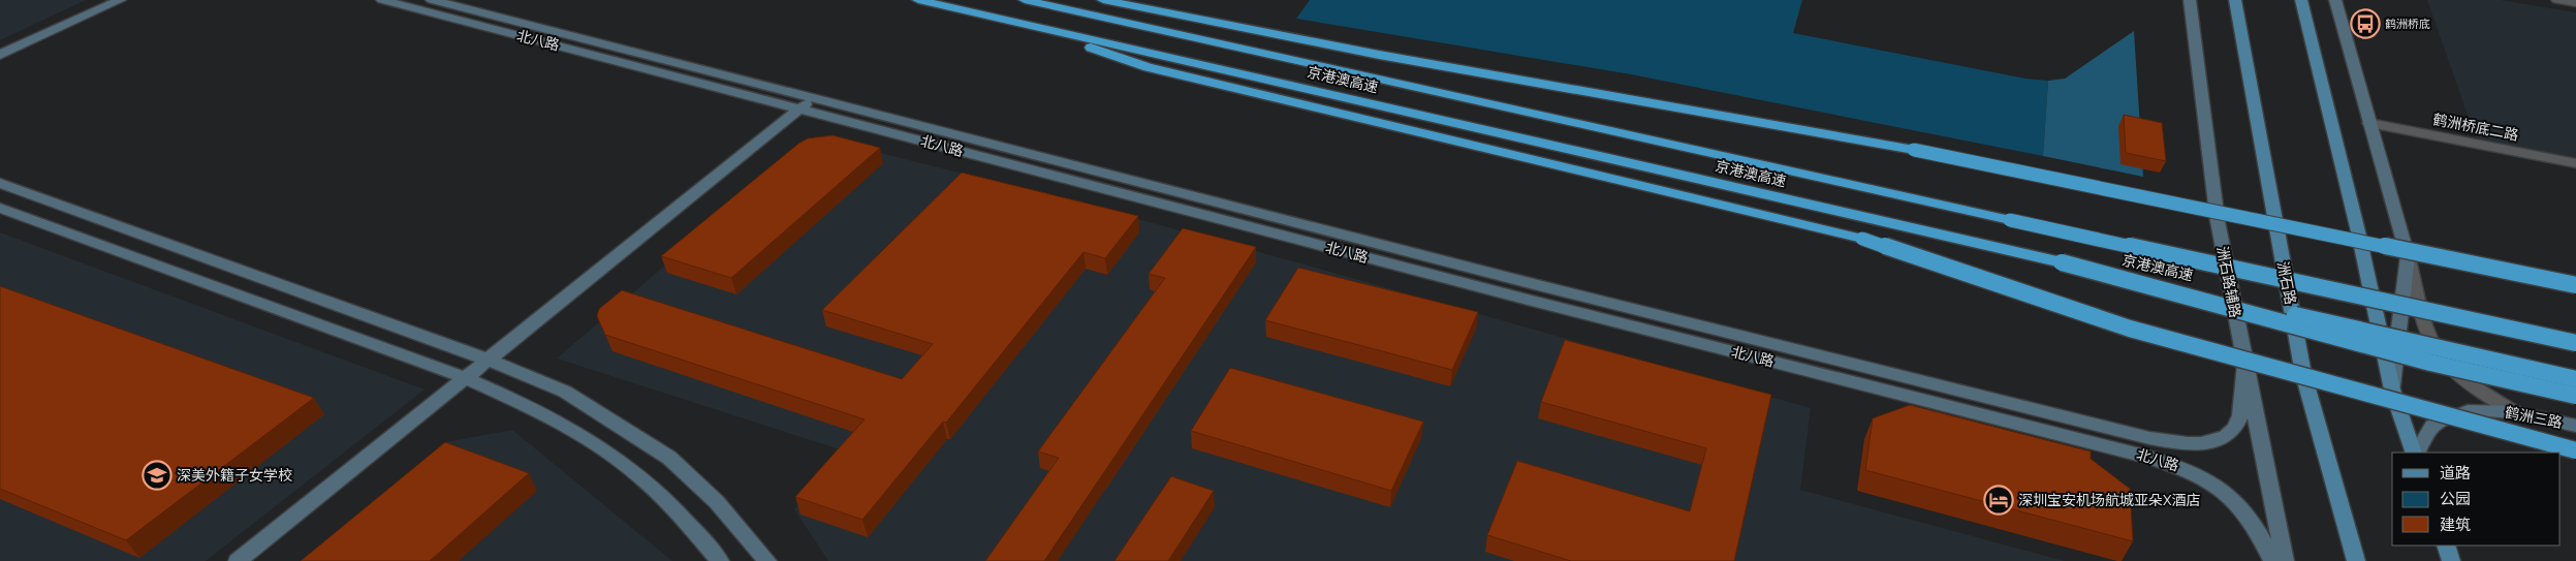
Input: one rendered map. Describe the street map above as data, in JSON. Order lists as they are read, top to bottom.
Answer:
{
  "streets": {
    "highway": ["京港澳高速"],
    "main road": ["洲石路"],
    "street": [
      "北八路",
      "鹤洲桥底二路",
      "洲石路辅路",
      "鹤洲三路"
    ]
  },
  "crossings": [
    ["北八路", "洲石路辅路"]
  ],
  "places": {
    "bus stop": ["鹤洲桥底"],
    "school or university": ["深美外籍子女学校"],
    "hotel": ["深圳宝安机场航城亚朵X酒店"]
  },
  "legend": ["道路", "公园", "建筑"]
}
